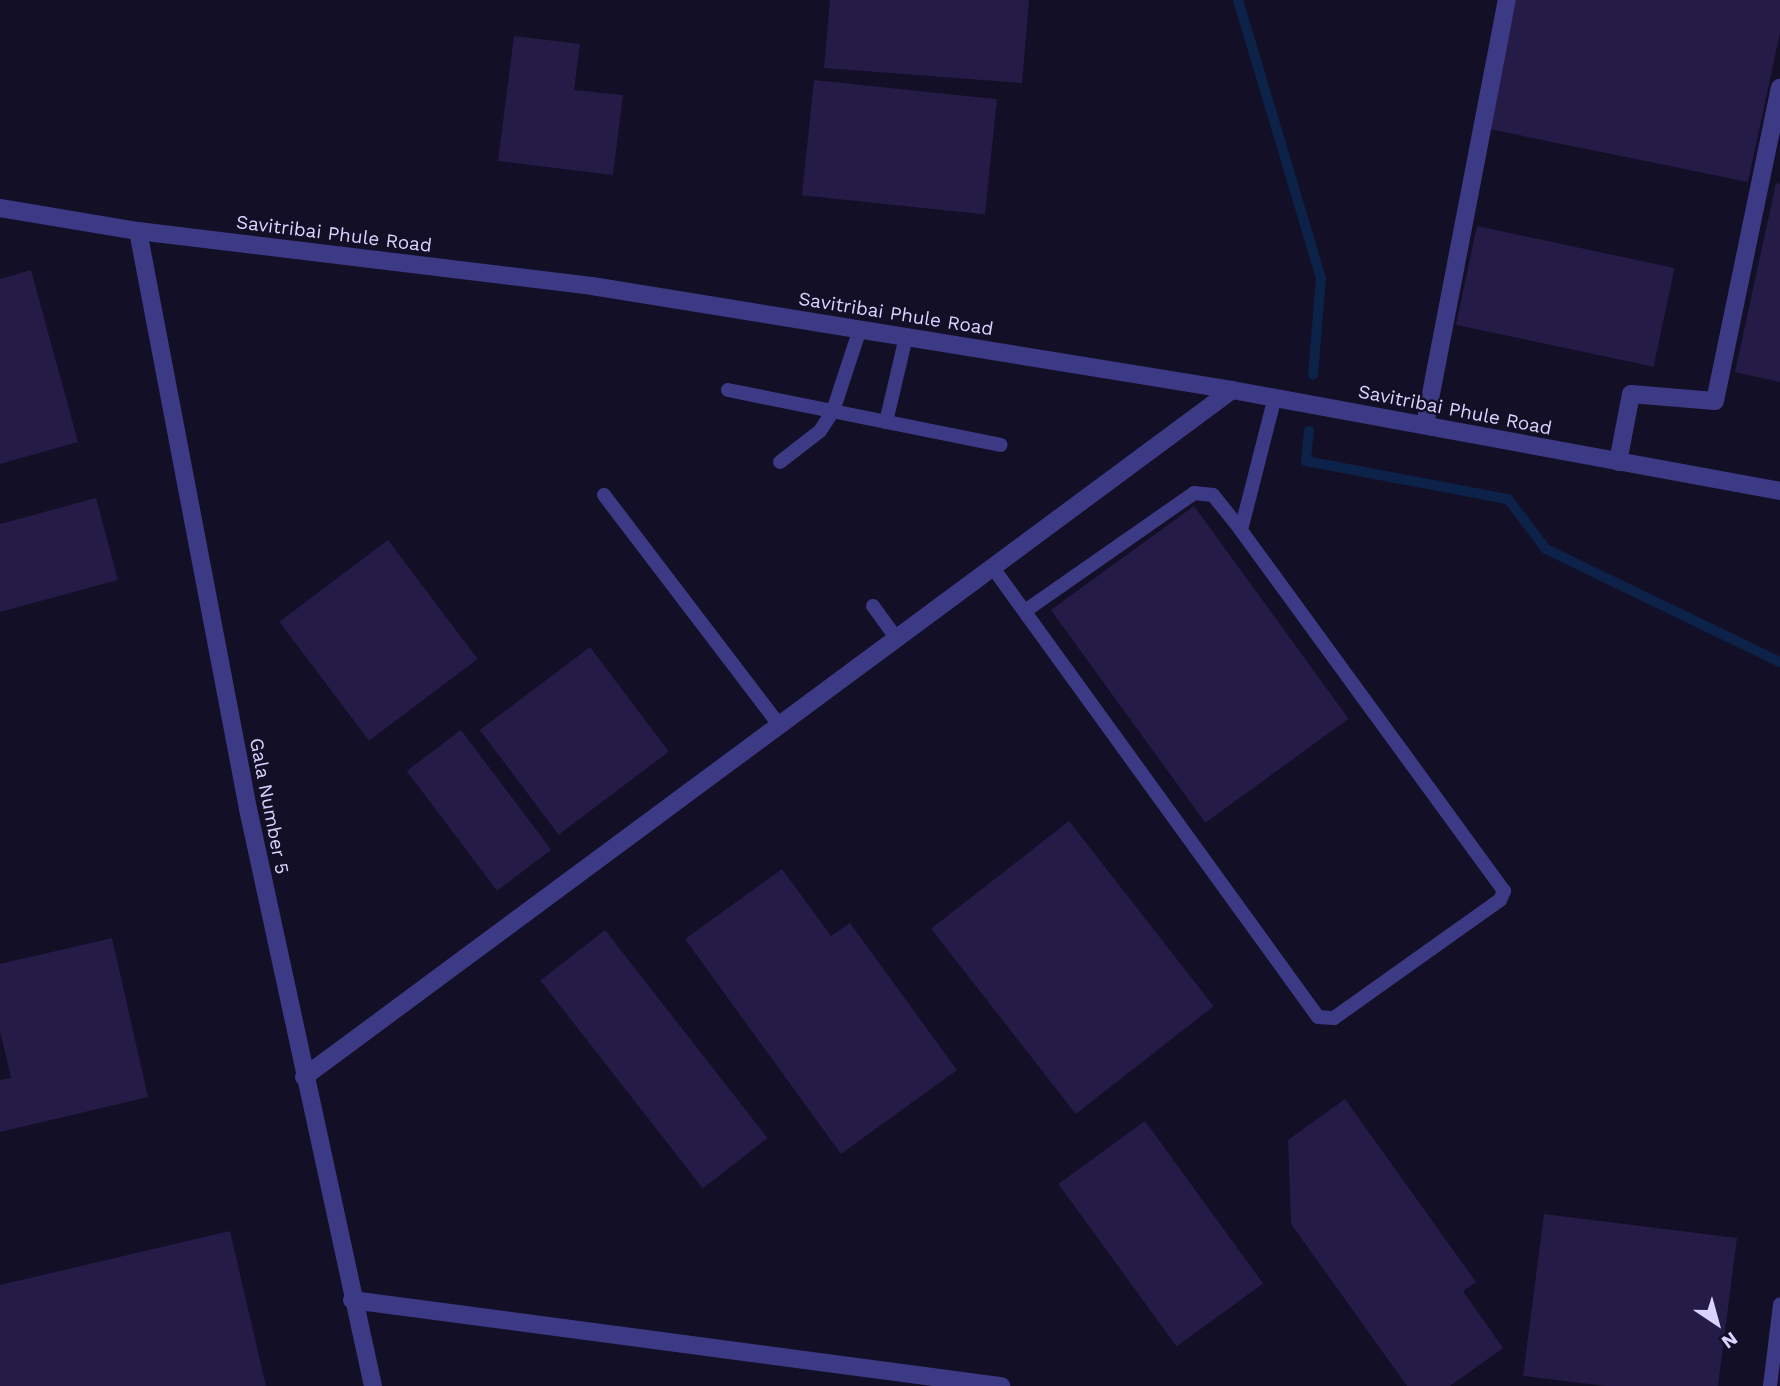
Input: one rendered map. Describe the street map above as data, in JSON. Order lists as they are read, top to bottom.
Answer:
{
  "streets": {
    "street": ["Savitribai Phule Road", "Gala Number 5"]
  },
  "crossings": [
    ["Savitribai Phule Road", "Gala Number 5"]
  ],
  "north": "bottom right"
}
